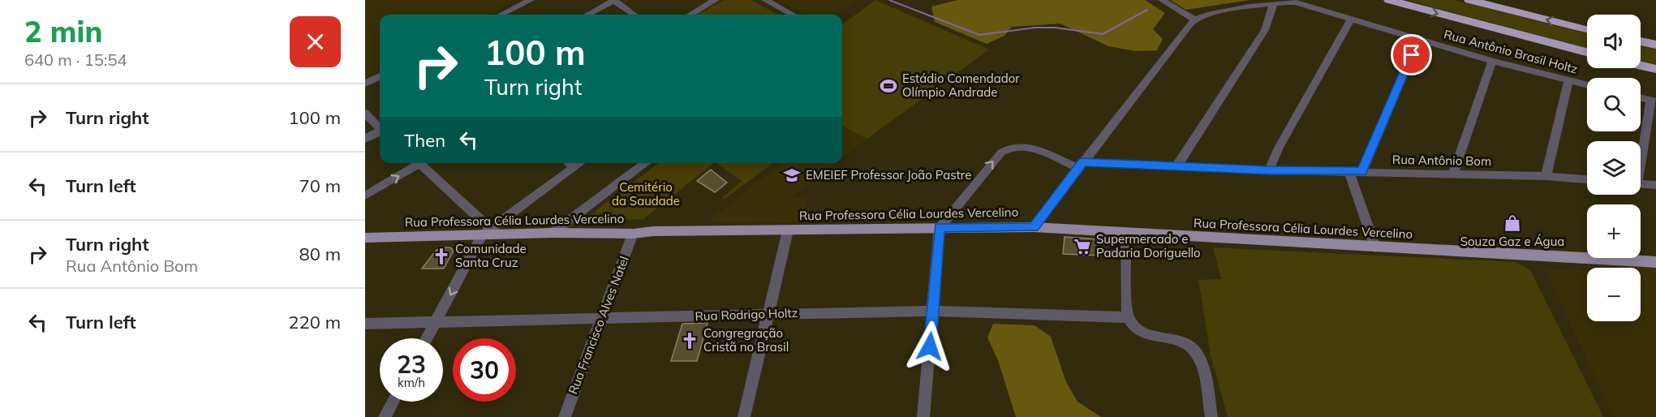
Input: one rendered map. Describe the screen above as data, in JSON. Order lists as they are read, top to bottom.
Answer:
{
  "streets": {
    "main road": ["Rua Professora Célia Lourdes Vercelino"],
    "street": [
      "Rua Antônio Brasil Holtz",
      "Rua Antônio Bom",
      "Rua Rodrigo Holtz",
      "Rua Francisco Alves Natel"
    ]
  },
  "crossings": [
    ["Rua Professora Célia Lourdes Vercelino", "Rua Francisco Alves Natel"],
    ["Rua Rodrigo Holtz", "Rua Francisco Alves Natel"]
  ],
  "parks": ["Cemitério da Saudade"],
  "places": {
    "sports": ["Estádio Comendador Olímpio Andrade"],
    "school or university": ["EMEIEF Professor João Pastre"],
    "shop": ["Souza Gaz e Água"],
    "supermarket": ["Supermercado e Padaria Doriguello"],
    "church": ["Comunidade Santa Cruz", "Congregração Cristã no Brasil"]
  },
  "page": {
    "heading": ["2 min", "640 m · 15:54"],
    "map_buttons": ["+", "−"],
    "turn": ["100 m", "Turn right"],
    "list": [
      {
        "name": "Turn right",
        "value": "100 m"
      },
      {
        "name": "Turn left",
        "value": "70 m"
      },
      {
        "name": "Turn right",
        "note": "Rua Antônio Bom",
        "value": "80 m"
      },
      {
        "name": "Turn left",
        "value": "220 m"
      }
    ],
    "then": "Then",
    "speed": "23 km/h",
    "limit": "30"
  }
}
